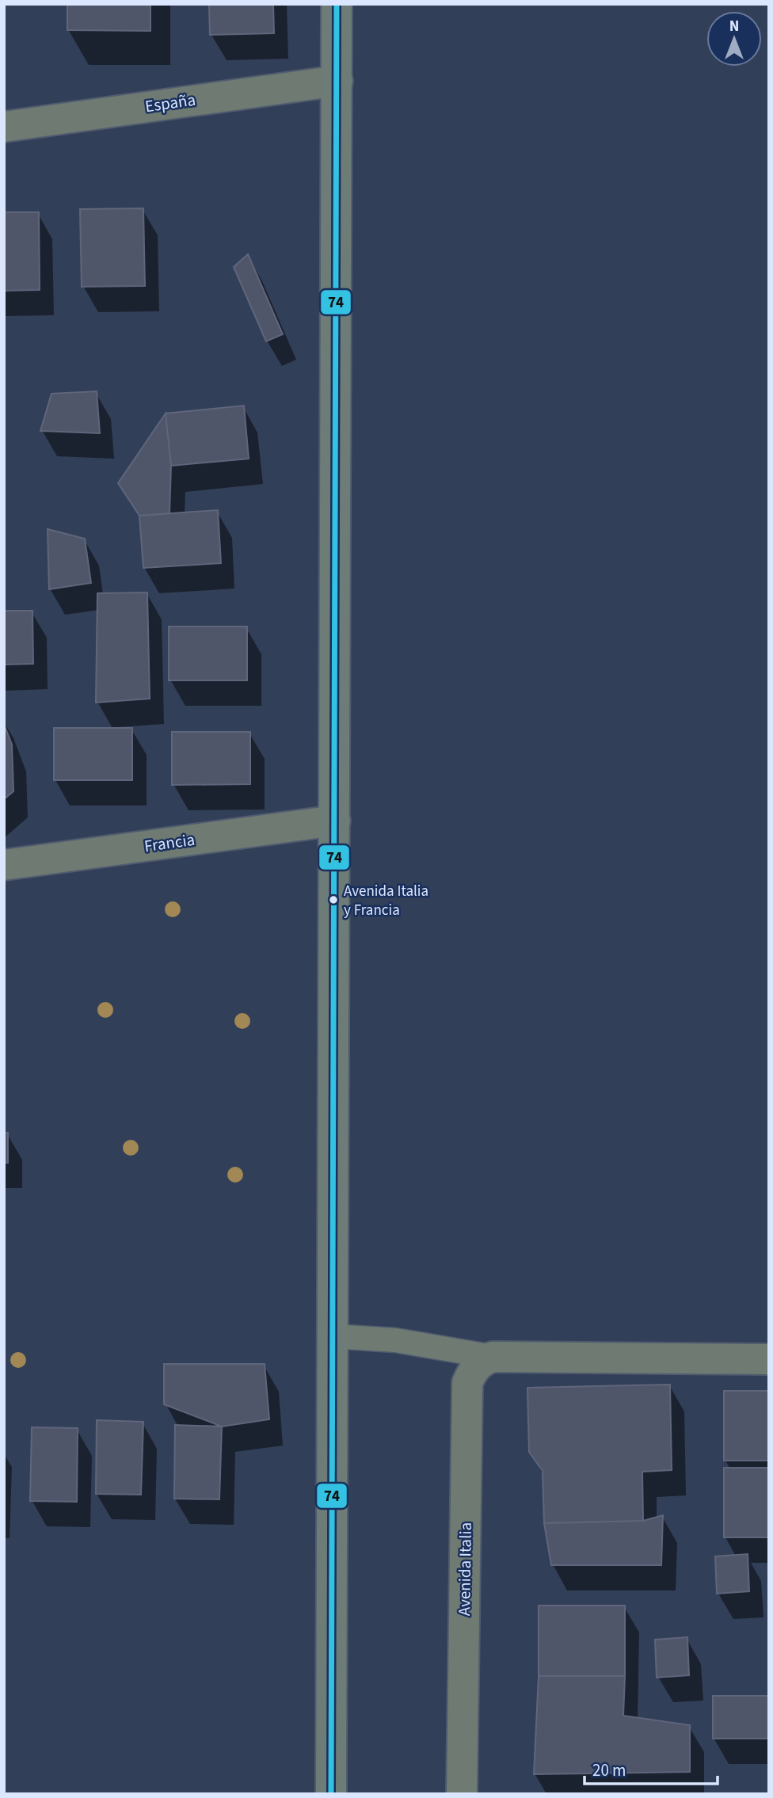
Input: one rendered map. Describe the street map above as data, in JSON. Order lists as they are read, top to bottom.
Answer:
{
  "streets": {
    "street": ["España", "Francia", "Avenida Italia"]
  },
  "places": ["Avenida Italia y Francia"],
  "lines": ["transit line 74"],
  "scale_bar": "20 m",
  "north": "top"
}
